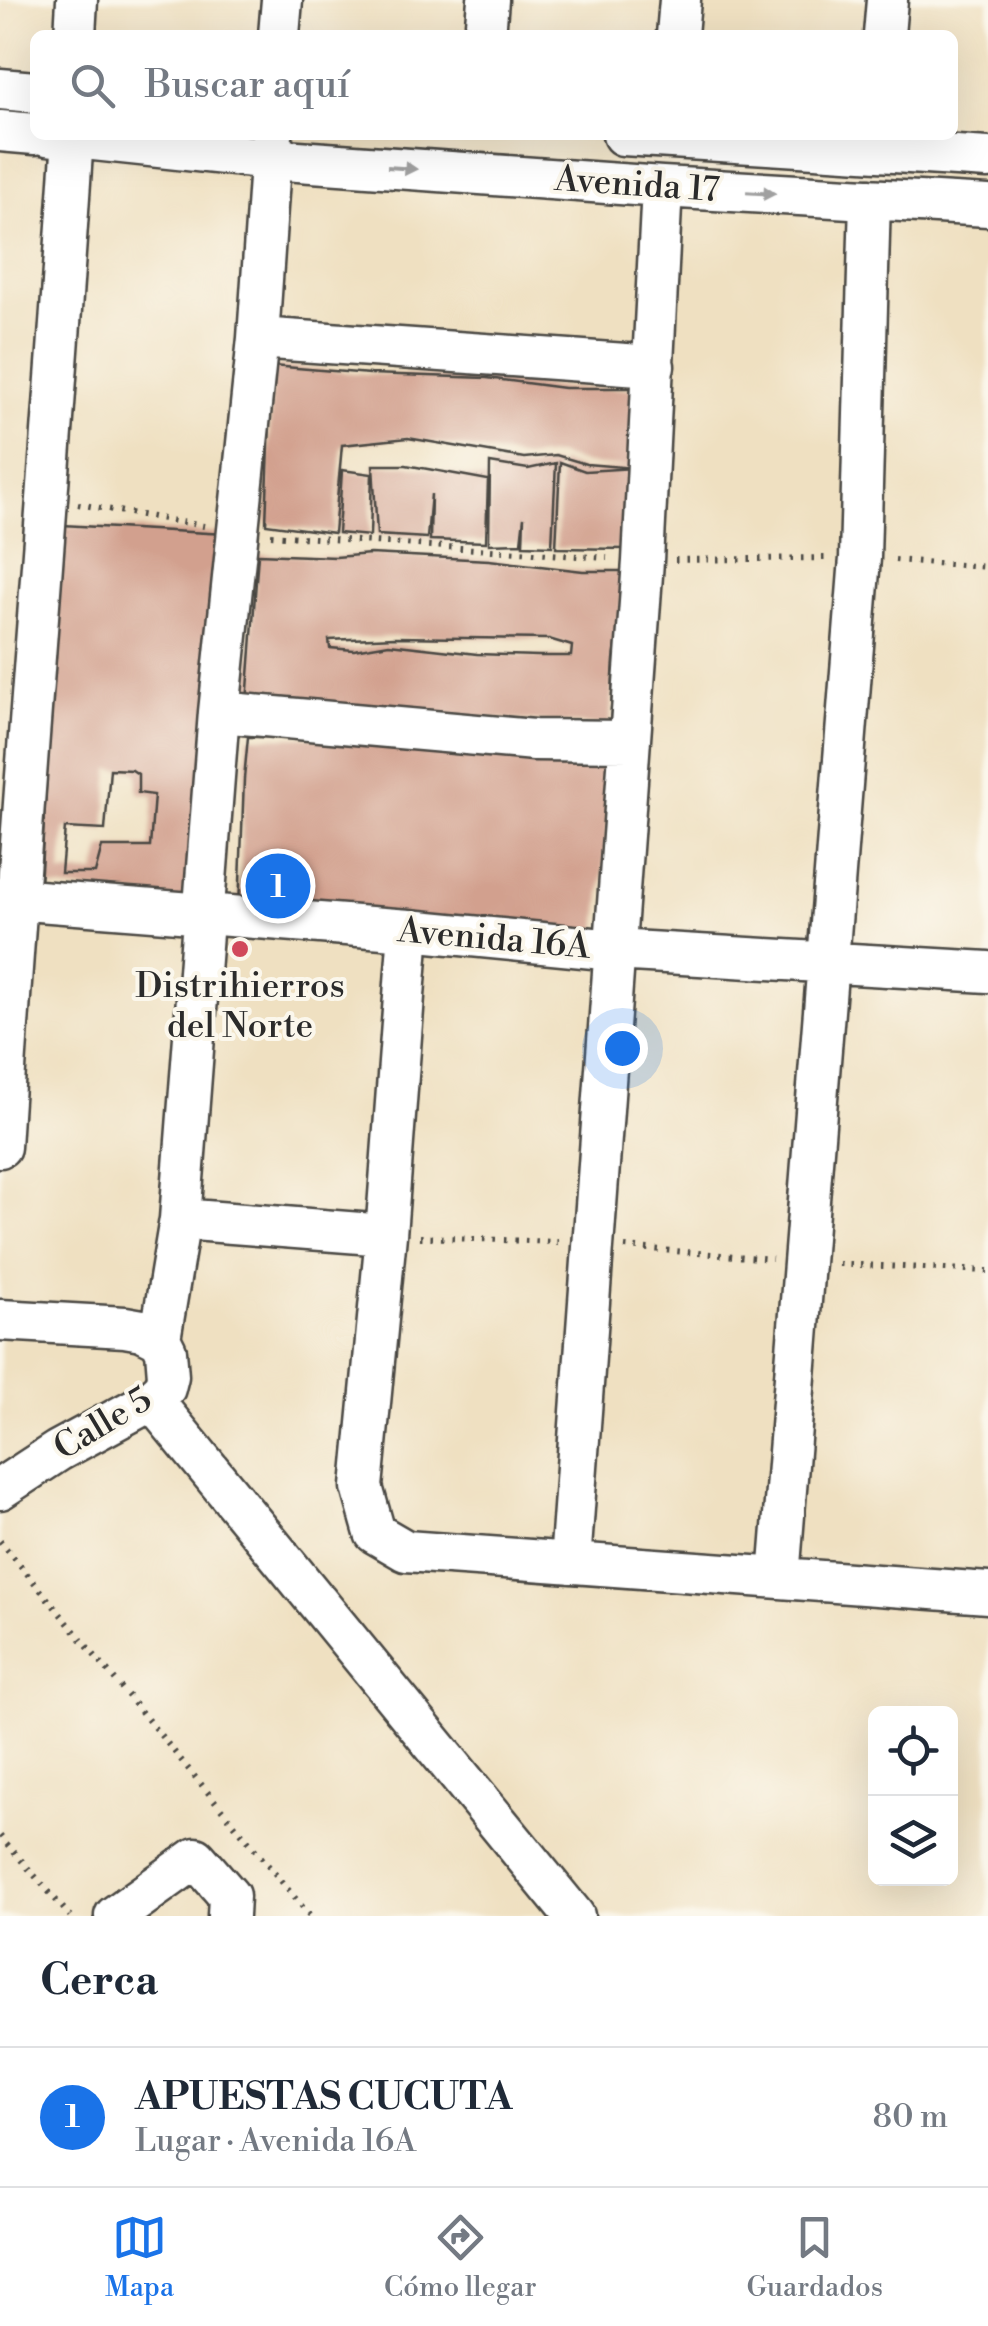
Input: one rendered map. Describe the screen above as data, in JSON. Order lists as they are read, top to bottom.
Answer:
{
  "streets": {
    "street": ["Avenida 17", "Avenida 16A", "Calle 5"]
  },
  "crossings": [
    ["Avenida 17", "Calle 5"],
    ["Avenida 16A", "Calle 5"]
  ],
  "places": ["Distrihierros del Norte"],
  "page": {
    "search": "Buscar aquí",
    "pins": "1",
    "heading": "Cerca",
    "list": [
      {
        "mark": "1",
        "name": "APUESTAS CUCUTA",
        "note": "Lugar · Avenida 16A",
        "value": "80 m"
      }
    ],
    "nav": ["Mapa", "Cómo llegar", "Guardados"]
  }
}
